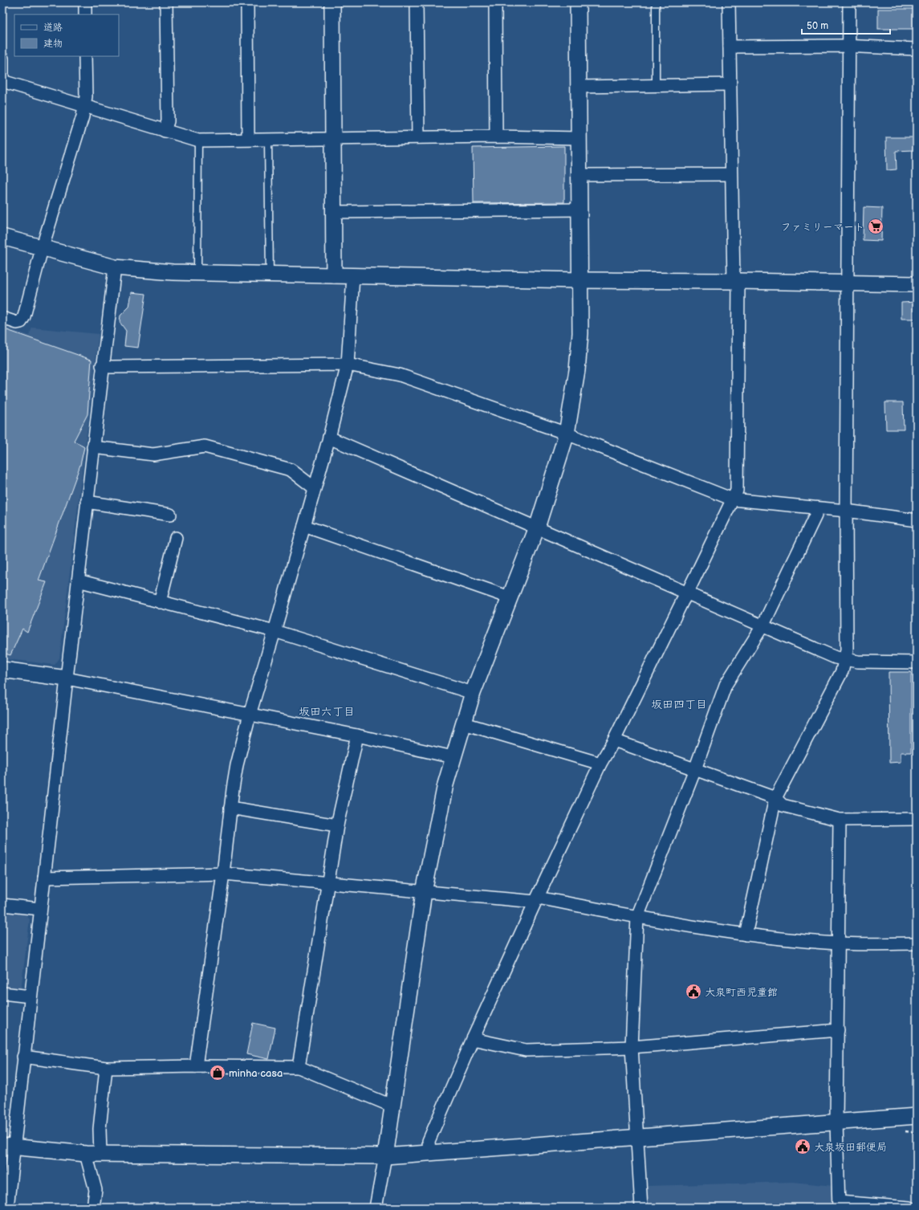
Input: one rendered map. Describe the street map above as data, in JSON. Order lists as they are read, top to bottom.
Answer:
{
  "districts": ["坂田四丁目", "坂田六丁目"],
  "places": {
    "supermarket": ["ファミリーマート"],
    "public building": ["大泉町西児童館", "大泉坂田郵便局"],
    "shop": ["minha casa"]
  },
  "legend": ["道路", "建物"],
  "scale_bar": "50 m"
}
